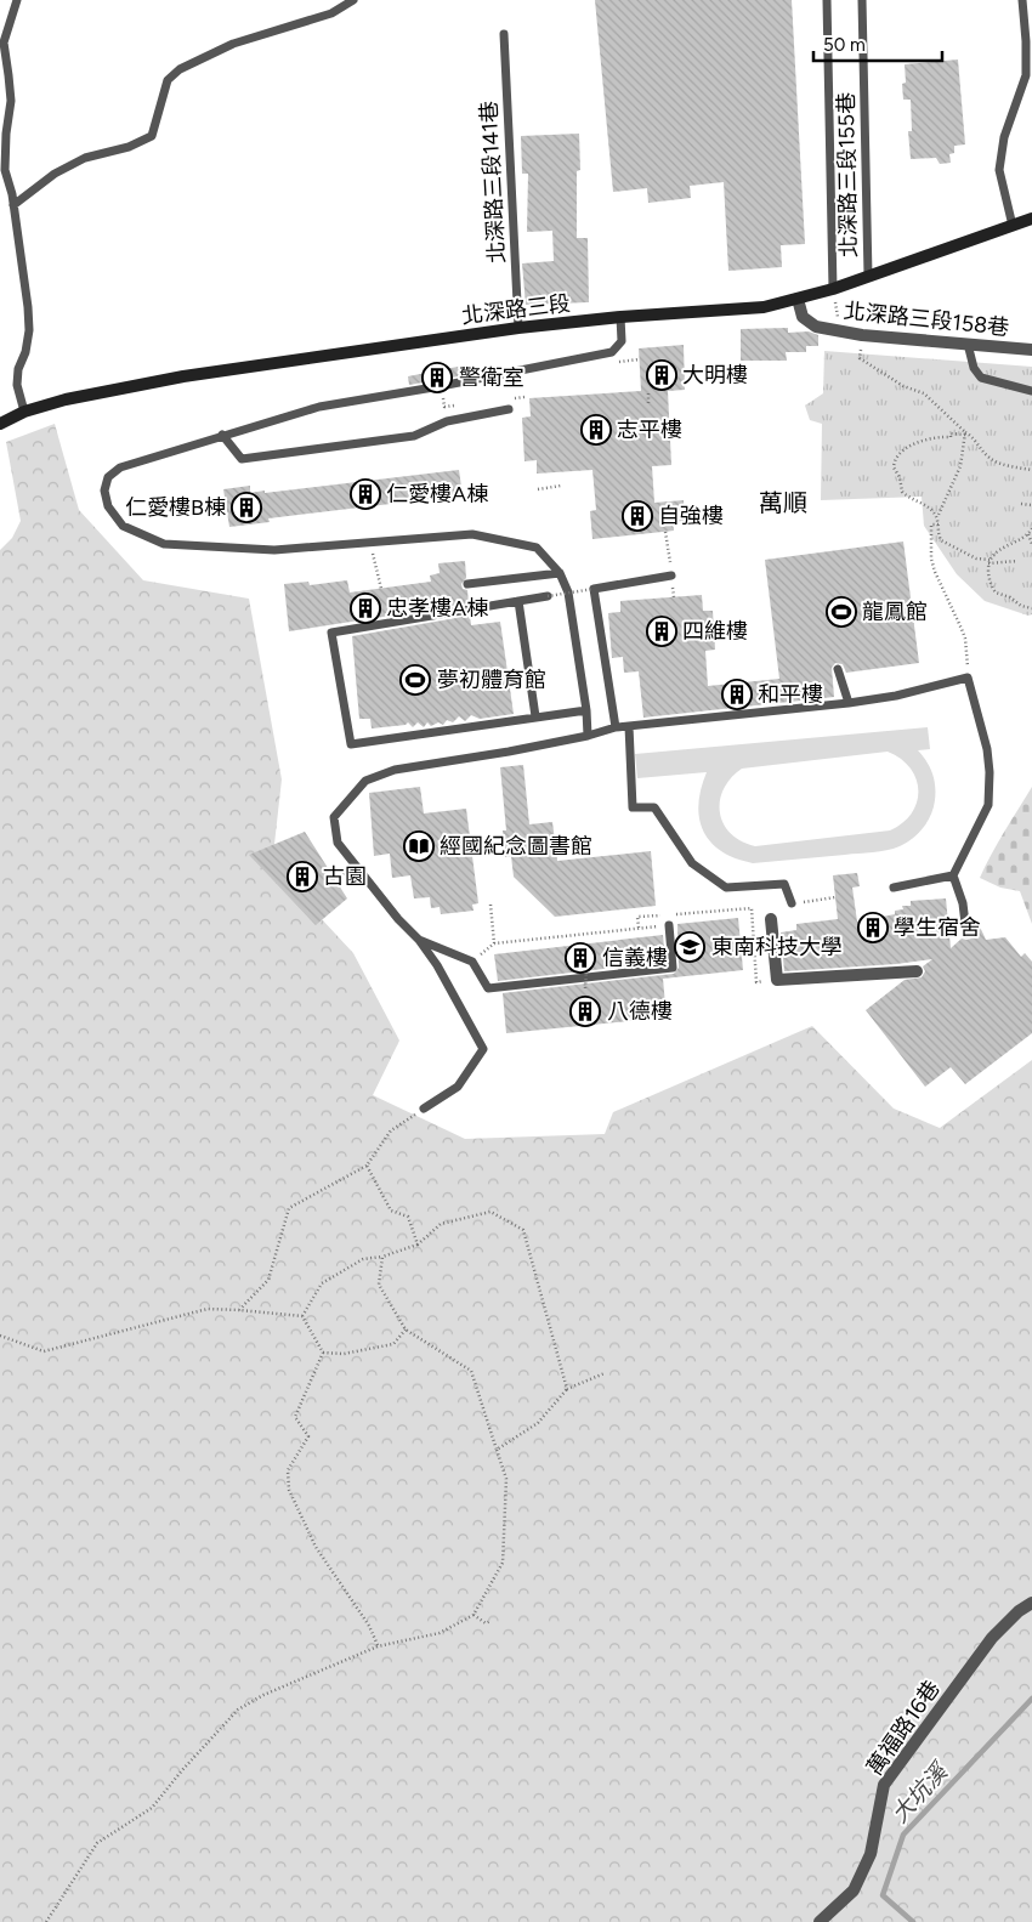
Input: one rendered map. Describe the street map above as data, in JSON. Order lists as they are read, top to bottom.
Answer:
{
  "streets": {
    "main road": ["北深路三段"],
    "street": ["北深路三段158巷", "萬福路16巷"],
    "lane": ["北深路三段155巷", "北深路三段141巷"]
  },
  "crossings": [
    ["北深路三段155巷", "北深路三段"],
    ["北深路三段141巷", "北深路三段"],
    ["北深路三段", "北深路三段158巷"]
  ],
  "districts": ["萬順"],
  "water": ["大坑溪"],
  "places": {
    "building": [
      "大明樓",
      "警衛室",
      "志平樓",
      "仁愛樓A棟",
      "仁愛樓B棟",
      "自強樓",
      "忠孝樓A棟",
      "四維樓",
      "和平樓",
      "古園",
      "學生宿舍",
      "信義樓",
      "八德樓"
    ],
    "sports": ["龍鳳館", "夢初體育館"],
    "library": ["經國紀念圖書館"],
    "school or university": ["東南科技大學"]
  },
  "scale_bar": "50 m"
}
